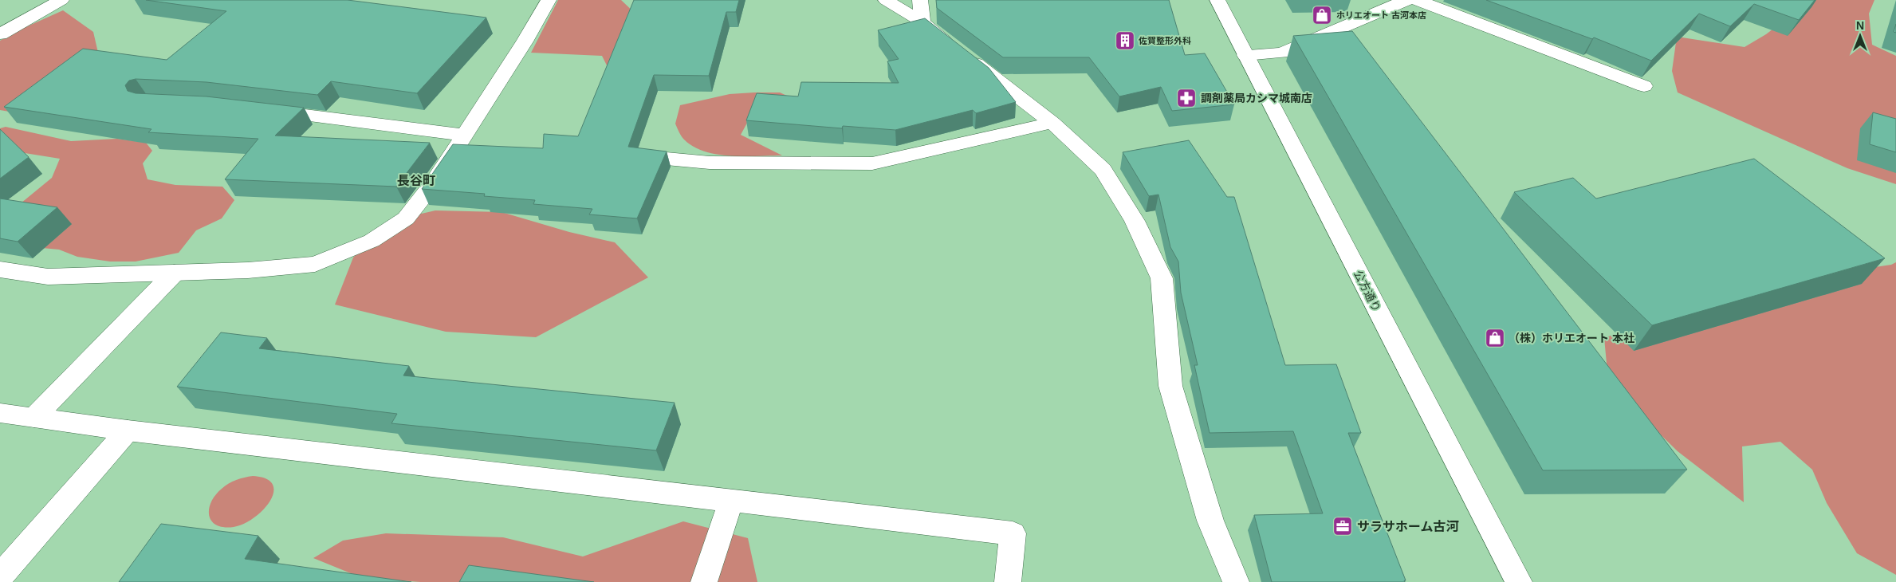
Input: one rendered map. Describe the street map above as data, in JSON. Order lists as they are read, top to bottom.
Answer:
{
  "streets": {
    "street": ["公方通り"]
  },
  "districts": ["長谷町"],
  "places": {
    "shop": ["ホリエオート 古河本店", "（株）ホリエオート 本社"],
    "building": ["佐賀整形外科"],
    "pharmacy": ["調剤薬局カシマ城南店"],
    "office": ["サラサホーム古河"]
  },
  "north": "top"
}
